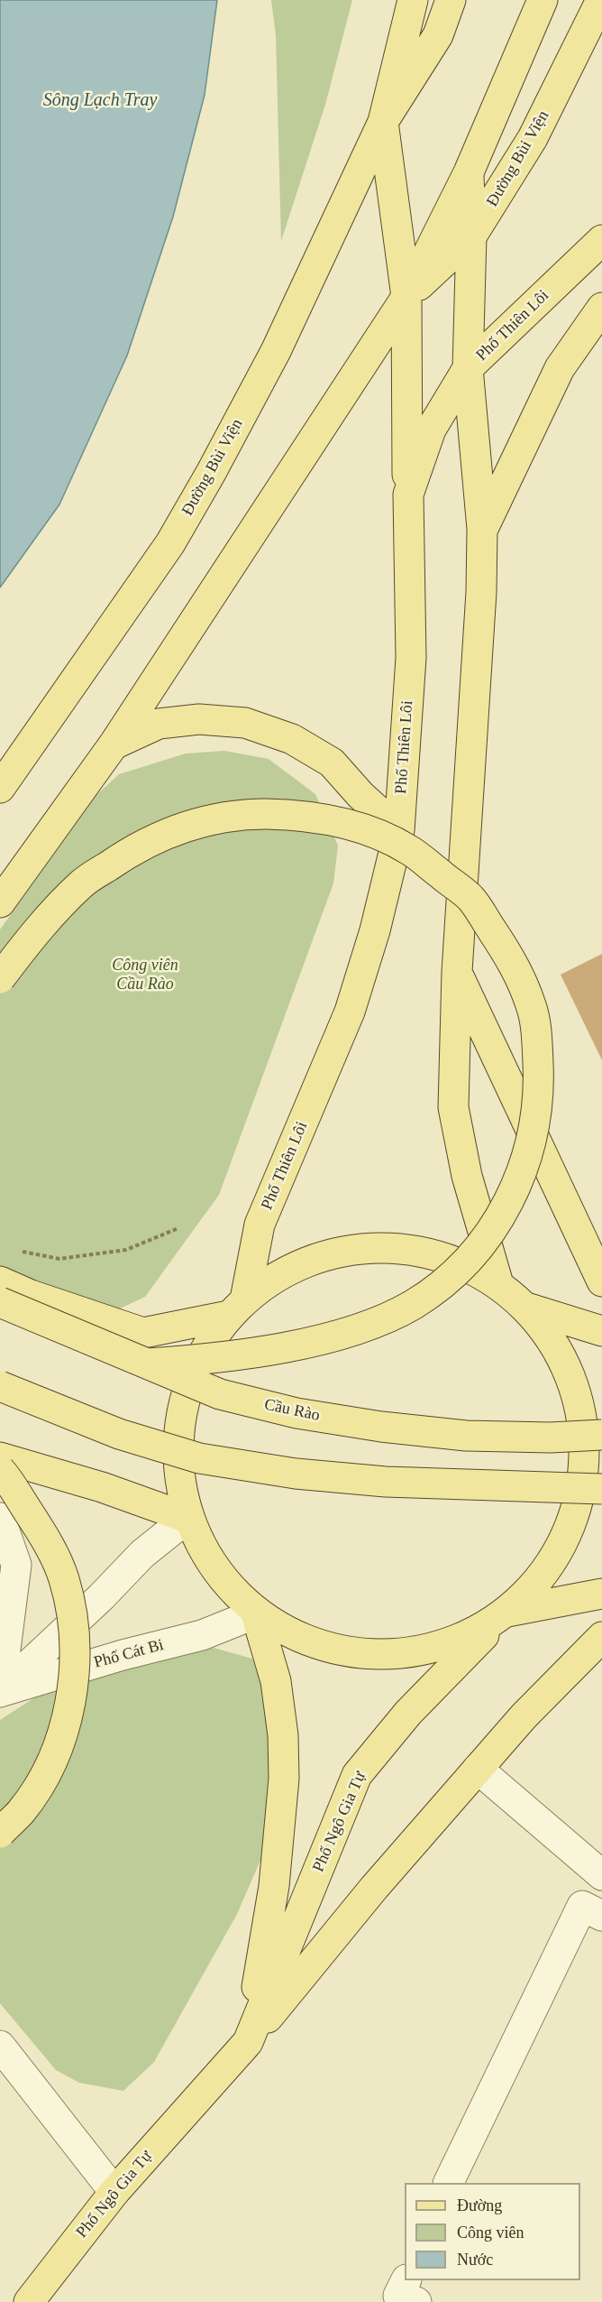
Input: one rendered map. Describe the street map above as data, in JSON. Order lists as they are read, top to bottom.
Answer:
{
  "streets": {
    "main road": [
      "Đường Bùi Viện",
      "Phố Thiên Lôi",
      "Cầu Rào",
      "Phố Ngô Gia Tự"
    ],
    "street": ["Phố Cát Bi"]
  },
  "water": ["Sông Lạch Tray"],
  "parks": ["Công viên Cầu Rào"],
  "legend": ["Đường", "Công viên", "Nước"]
}
